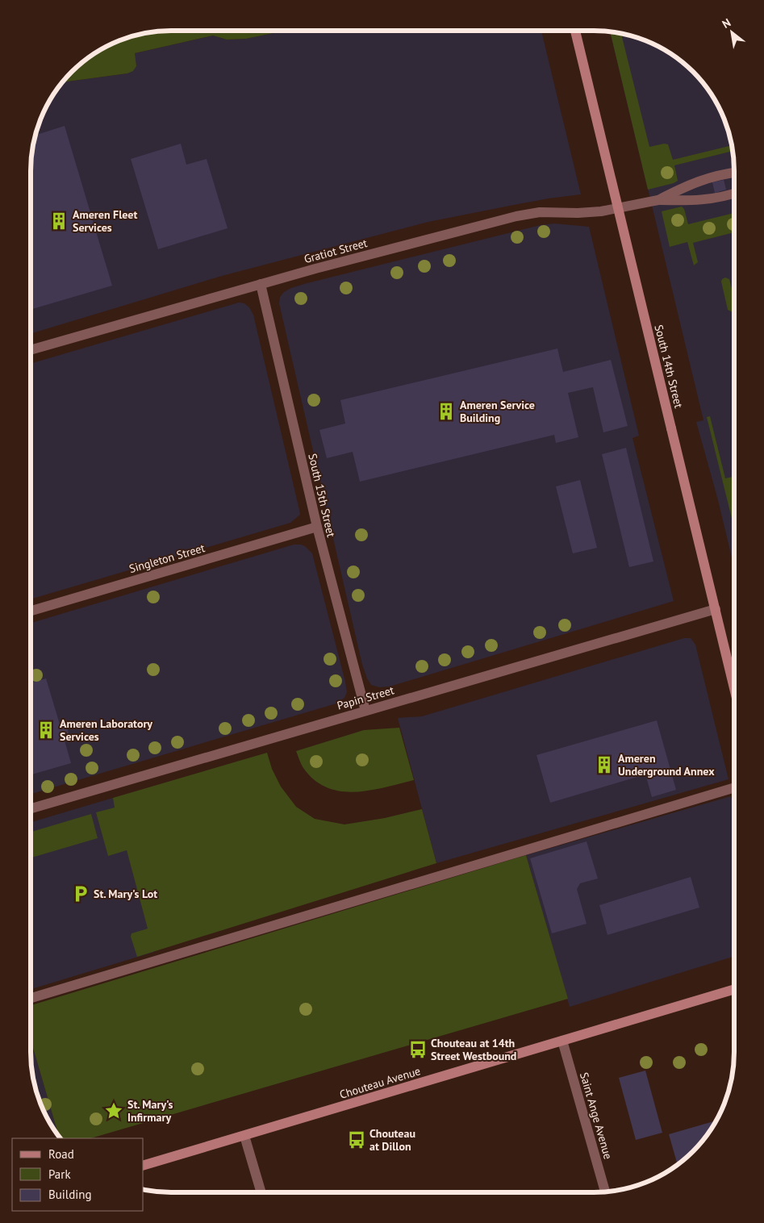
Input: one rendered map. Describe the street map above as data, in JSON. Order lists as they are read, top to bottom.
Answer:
{
  "streets": {
    "main road": ["South 14th Street", "Chouteau Avenue"],
    "street": [
      "Gratiot Street",
      "South 15th Street",
      "Singleton Street",
      "Papin Street",
      "Saint Ange Avenue"
    ]
  },
  "crossings": [
    ["Gratiot Street", "South 15th Street"],
    ["South 14th Street", "Papin Street"],
    ["South 15th Street", "Singleton Street"],
    ["South 15th Street", "Papin Street"],
    ["Chouteau Avenue", "Saint Ange Avenue"]
  ],
  "places": {
    "building": [
      "Ameren Fleet Services",
      "Ameren Service Building",
      "Ameren Laboratory Services",
      "Ameren Underground Annex"
    ],
    "parking": ["St. Mary's Lot"],
    "bus stop": ["Chouteau at 14th Street Westbound", "Chouteau at Dillon"],
    "place": ["St. Mary's Infirmary"]
  },
  "legend": ["Road", "Park", "Building"],
  "north": "top left"
}
